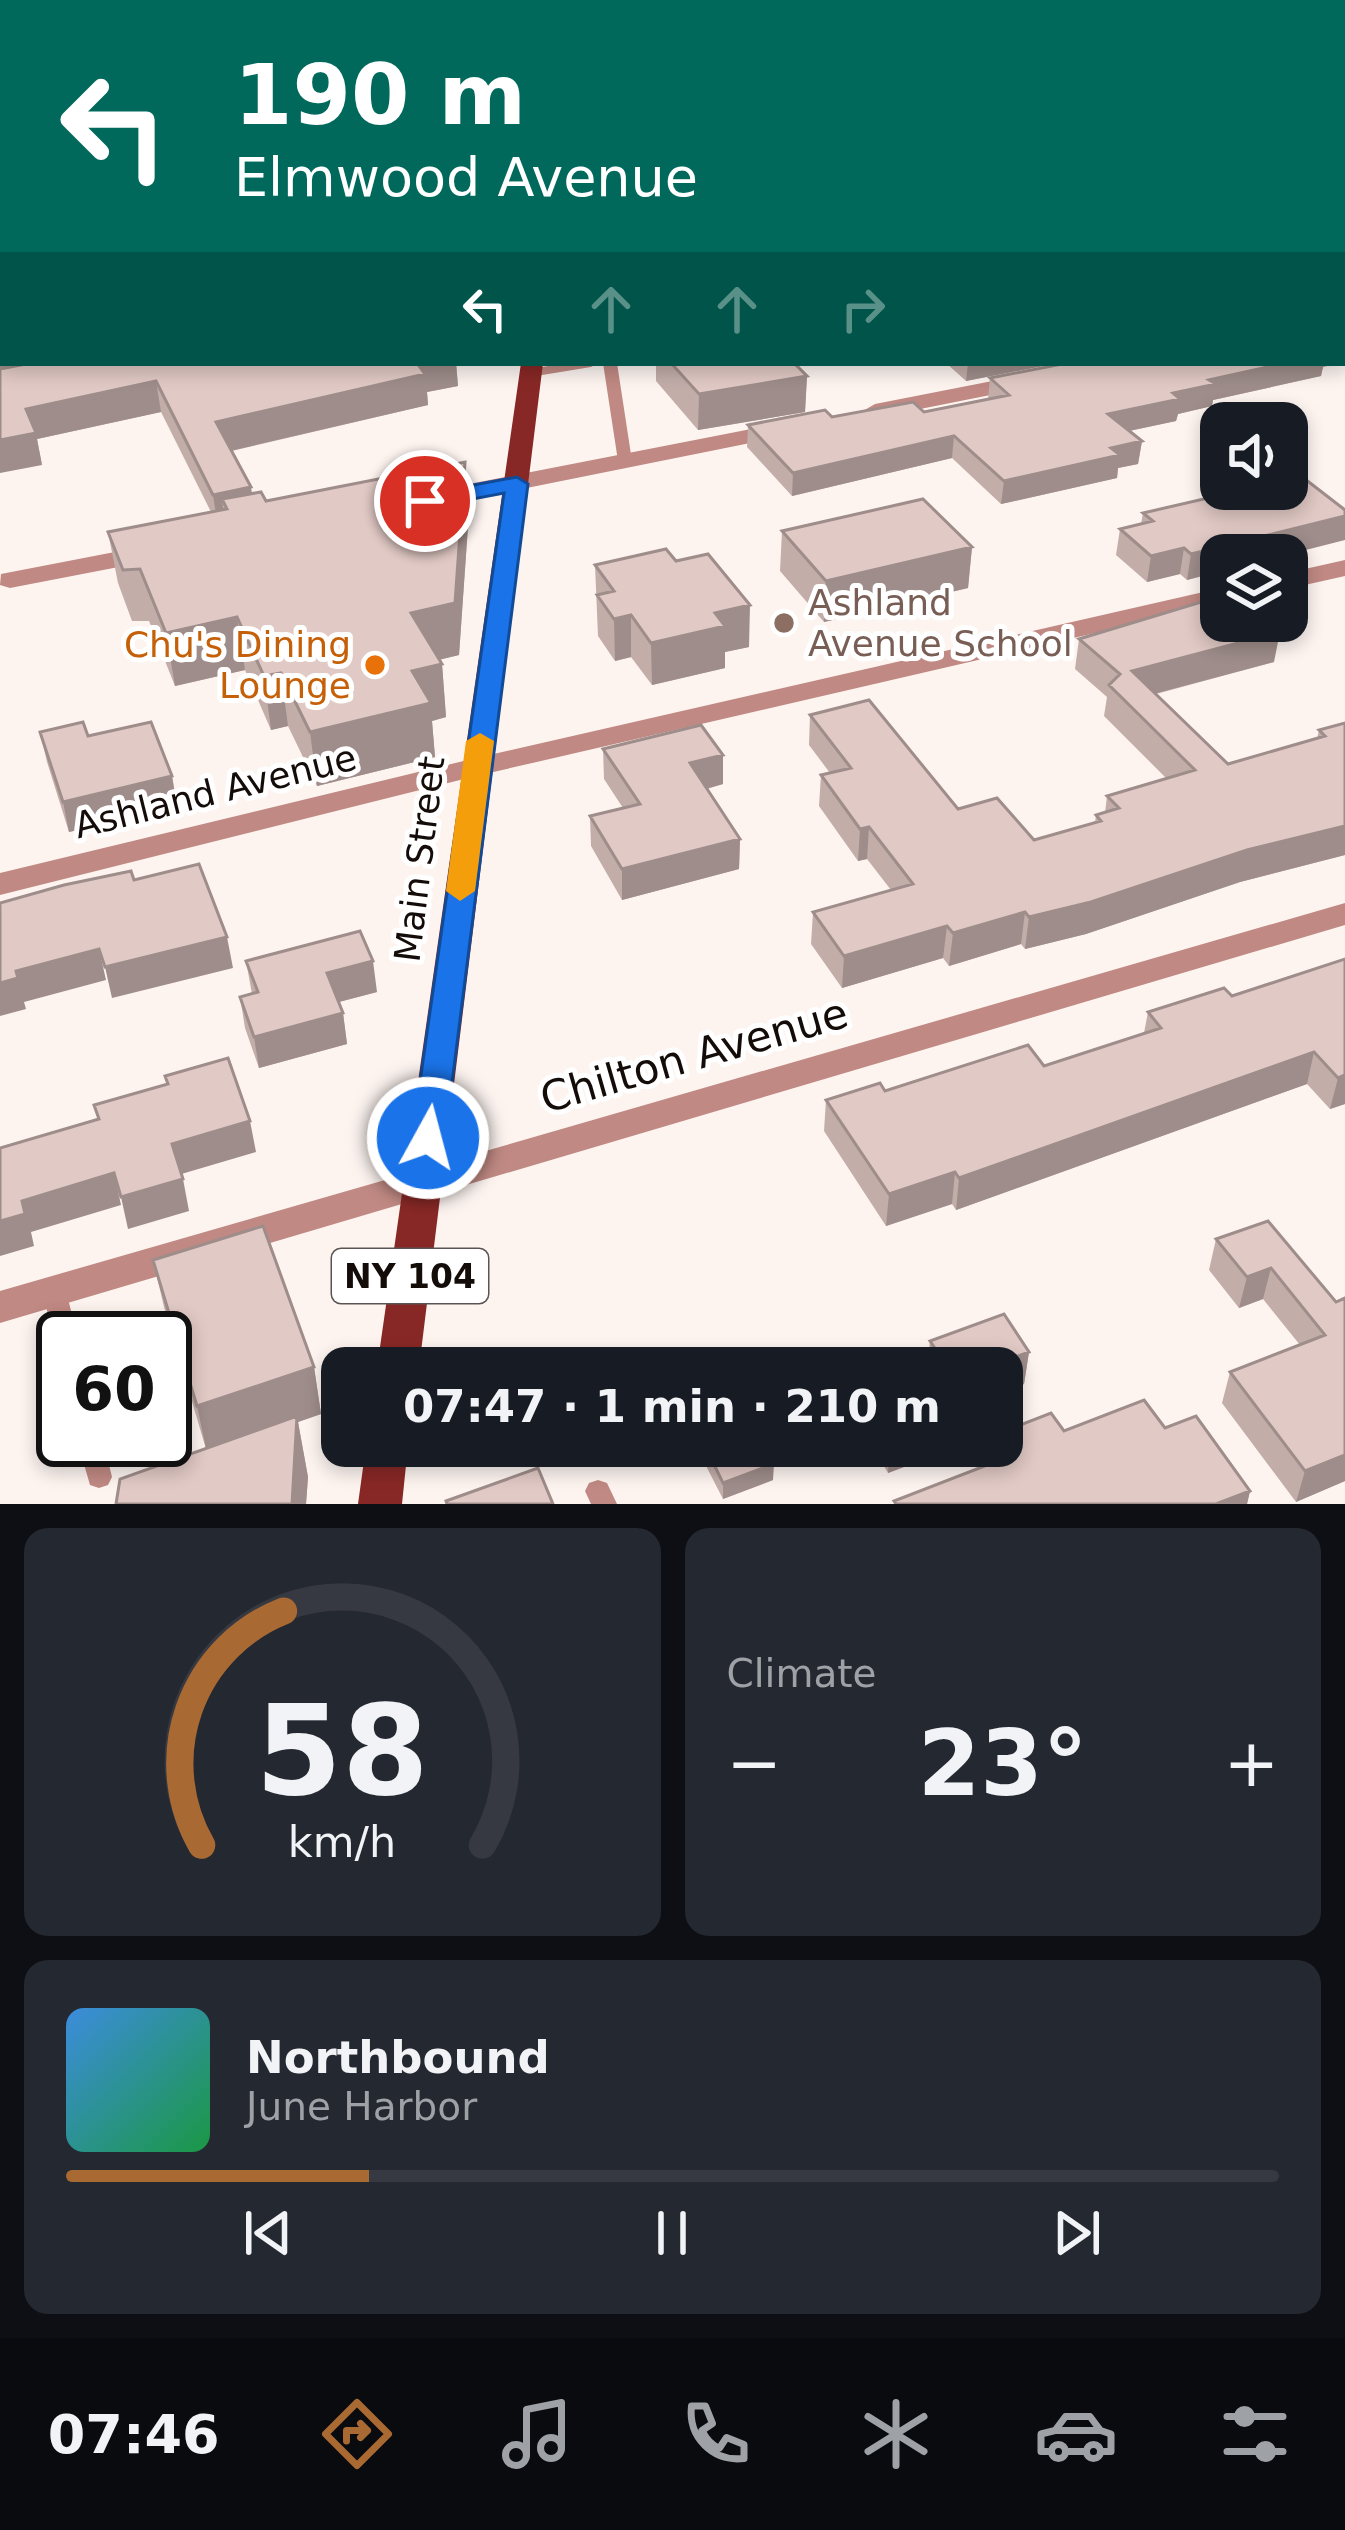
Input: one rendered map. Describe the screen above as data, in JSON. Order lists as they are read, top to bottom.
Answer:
{
  "streets": {
    "main road": ["Main Street", "NY 104"],
    "street": ["Ashland Avenue", "Chilton Avenue"]
  },
  "crossings": [
    ["Ashland Avenue", "Main Street"],
    ["Main Street", "Chilton Avenue"]
  ],
  "places": ["Ashland Avenue School", "Chu's Dining Lounge"],
  "page": {
    "turn": ["190 m", "Elmwood Avenue"],
    "limit": "60",
    "trip": "07:47 · 1 min · 210 m",
    "tile": "Climate",
    "heat": ["−", "23°", "+"],
    "song": ["Northbound", "June Harbor"],
    "tabs": "07:46",
    "gauge": ["58", "km/h"]
  }
}
